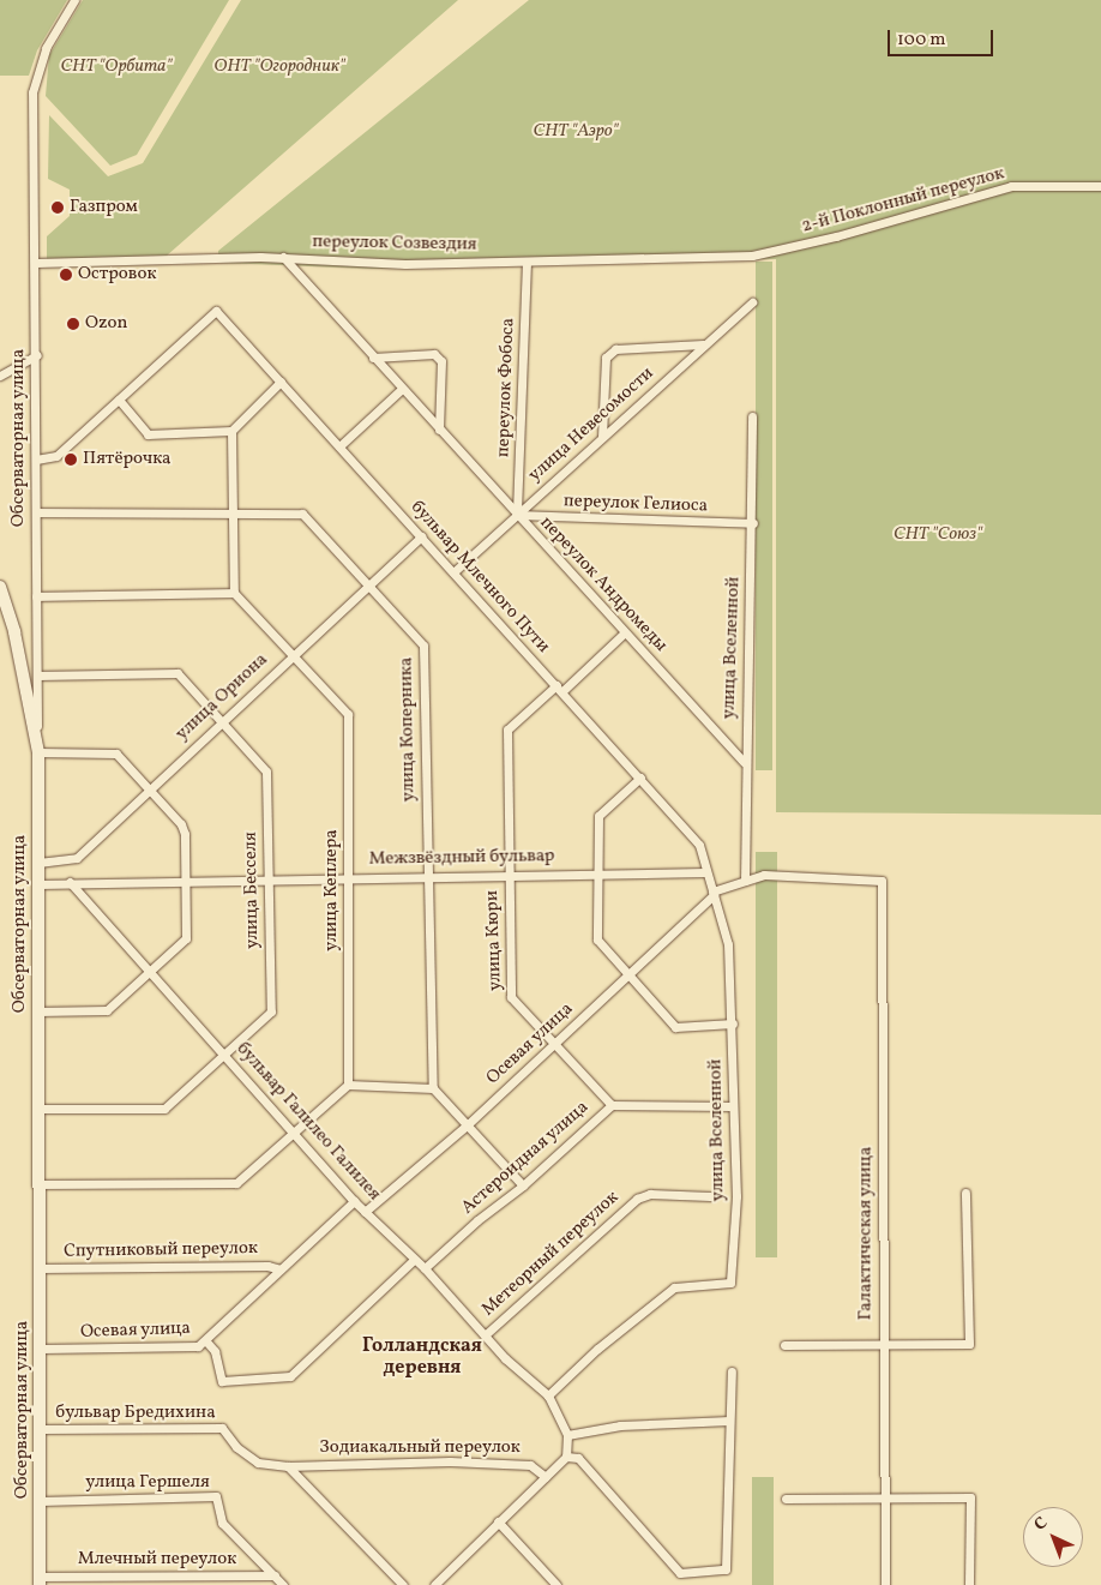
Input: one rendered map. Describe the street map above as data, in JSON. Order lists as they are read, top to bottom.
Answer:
{
  "streets": {
    "main road": ["Обсерваторная улица"],
    "street": [
      "2-й Поклонный переулок",
      "переулок Созвездия",
      "переулок Фобоса",
      "улица Невесомости",
      "переулок Гелиоса",
      "бульвар Млечного Пути",
      "переулок Андромеды",
      "улица Вселенной",
      "улица Ориона",
      "улица Коперника",
      "Межзвёздный бульвар",
      "улица Бесселя",
      "улица Кеплера",
      "улица Кюри",
      "Осевая улица",
      "бульвар Галилео Галилея",
      "Астероидная улица",
      "Галактическая улица",
      "Спутниковый переулок",
      "Метеорный переулок",
      "бульвар Бредихина",
      "Зодиакальный переулок",
      "улица Гершеля",
      "Млечный переулок"
    ]
  },
  "crossings": [
    ["2-й Поклонный переулок", "переулок Созвездия"],
    ["переулок Созвездия", "переулок Фобоса"],
    ["переулок Созвездия", "Обсерваторная улица"],
    ["переулок Созвездия", "переулок Андромеды"],
    ["переулок Фобоса", "улица Невесомости"],
    ["переулок Фобоса", "переулок Гелиоса"],
    ["переулок Фобоса", "переулок Андромеды"],
    ["улица Невесомости", "переулок Гелиоса"],
    ["улица Невесомости", "бульвар Млечного Пути"],
    ["улица Невесомости", "переулок Андромеды"],
    ["Обсерваторная улица", "улица Ориона"],
    ["Обсерваторная улица", "улица Коперника"],
    ["Обсерваторная улица", "Межзвёздный бульвар"],
    ["Обсерваторная улица", "улица Бесселя"],
    ["Обсерваторная улица", "Осевая улица"],
    ["Обсерваторная улица", "Спутниковый переулок"],
    ["Обсерваторная улица", "бульвар Бредихина"],
    ["Обсерваторная улица", "улица Гершеля"],
    ["Обсерваторная улица", "Млечный переулок"],
    ["переулок Гелиоса", "переулок Андромеды"],
    ["переулок Гелиоса", "улица Вселенной"],
    ["бульвар Млечного Пути", "улица Вселенной"],
    ["бульвар Млечного Пути", "улица Ориона"],
    ["бульвар Млечного Пути", "Межзвёздный бульвар"],
    ["бульвар Млечного Пути", "улица Кюри"],
    ["переулок Андромеды", "улица Вселенной"],
    ["переулок Андромеды", "улица Кюри"],
    ["улица Вселенной", "Межзвёздный бульвар"],
    ["улица Вселенной", "Осевая улица"],
    ["улица Вселенной", "бульвар Галилео Галилея"],
    ["улица Вселенной", "Астероидная улица"],
    ["улица Вселенной", "Галактическая улица"],
    ["улица Ориона", "улица Коперника"],
    ["улица Ориона", "улица Бесселя"],
    ["улица Ориона", "улица Кеплера"],
    ["улица Коперника", "Межзвёздный бульвар"],
    ["Межзвёздный бульвар", "улица Бесселя"],
    ["Межзвёздный бульвар", "улица Кеплера"],
    ["Межзвёздный бульвар", "улица Кюри"],
    ["Межзвёздный бульвар", "бульвар Галилео Галилея"],
    ["улица Бесселя", "бульвар Галилео Галилея"],
    ["улица Кюри", "Осевая улица"],
    ["улица Кюри", "Астероидная улица"],
    ["Осевая улица", "бульвар Галилео Галилея"],
    ["Осевая улица", "Спутниковый переулок"],
    ["бульвар Галилео Галилея", "Астероидная улица"],
    ["бульвар Галилео Галилея", "Метеорный переулок"],
    ["бульвар Бредихина", "Зодиакальный переулок"],
    ["улица Гершеля", "Млечный переулок"]
  ],
  "districts": ["Голландская деревня"],
  "parks": [
    "СНТ \"Орбита\"",
    "ОНТ \"Огородник\"",
    "СНТ \"Аэро\"",
    "СНТ \"Союз\""
  ],
  "places": [
    "Газпром",
    "Островок",
    "Ozon",
    "Пятёрочка"
  ],
  "scale_bar": "100 m",
  "north": "top left"
}
